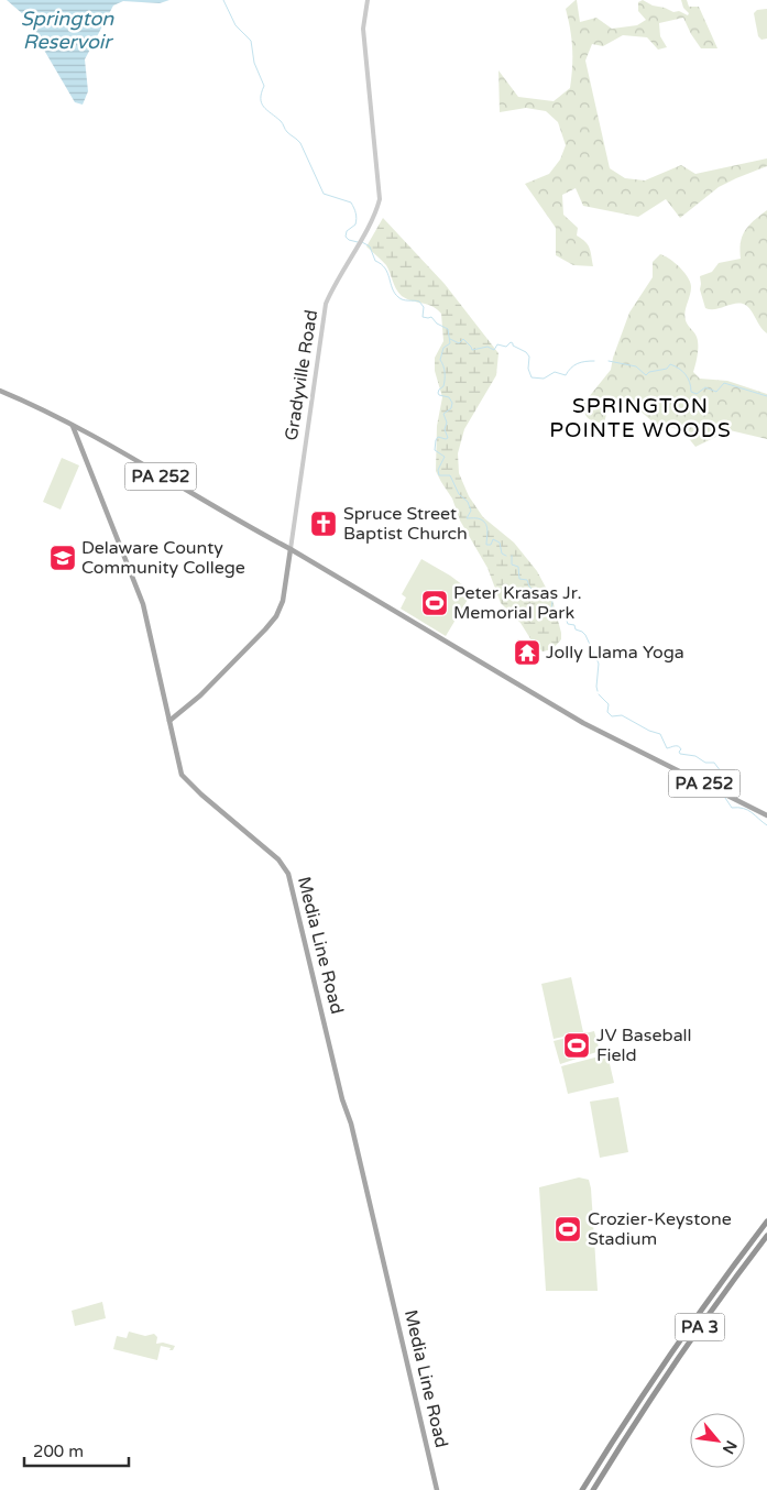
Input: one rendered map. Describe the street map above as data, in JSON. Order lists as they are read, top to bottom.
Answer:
{
  "streets": {
    "highway": ["PA 3"],
    "main road": ["Gradyville Road", "PA 252", "Media Line Road"]
  },
  "crossings": [
    ["Gradyville Road", "PA 252"],
    ["Gradyville Road", "Media Line Road"],
    ["PA 252", "Media Line Road"]
  ],
  "districts": ["SPRINGTON POINTE WOODS"],
  "water": ["Springton Reservoir"],
  "places": {
    "church": ["Spruce Street Baptist Church"],
    "school or university": ["Delaware County Community College"],
    "sports": ["Peter Krasas Jr. Memorial Park", "JV Baseball Field", "Crozier-Keystone Stadium"],
    "temple": ["Jolly Llama Yoga"]
  },
  "scale_bar": "200 m",
  "north": "bottom right"
}
